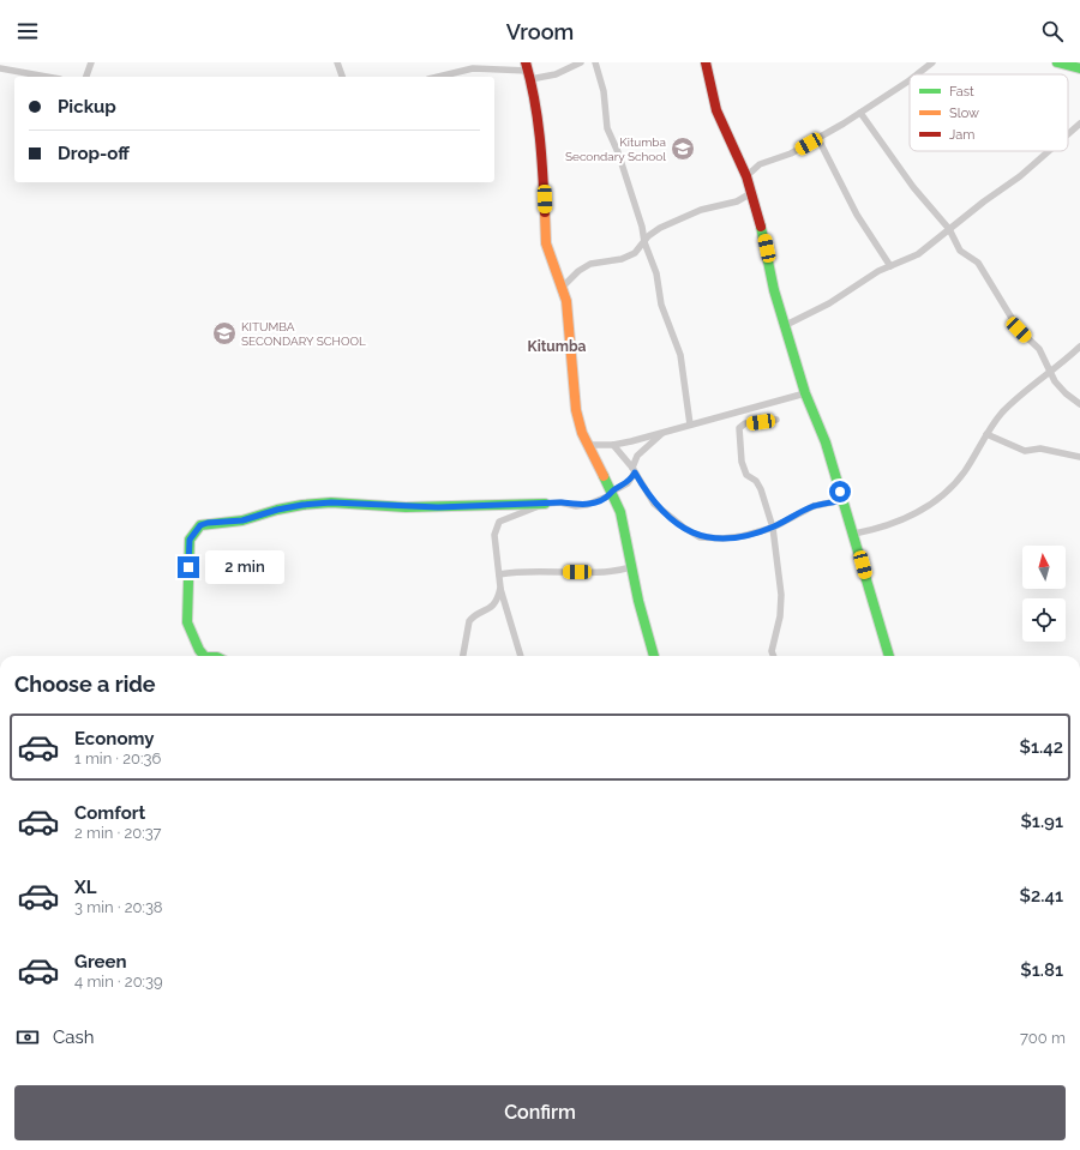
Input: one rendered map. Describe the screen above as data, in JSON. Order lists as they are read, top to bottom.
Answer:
{
  "districts": ["Kitumba"],
  "places": {
    "school or university": ["Kitumba Secondary School", "KITUMBA SECONDARY SCHOOL"]
  },
  "legend": ["Fast", "Slow", "Jam"],
  "north": "top",
  "page": {
    "header": "Vroom",
    "banner": ["Pickup", "Drop-off"],
    "bubble": "2 min",
    "heading": "Choose a ride",
    "list": [
      {
        "name": "Economy",
        "note": "1 min · 20:36",
        "value": "$1.42"
      },
      {
        "name": "Comfort",
        "note": "2 min · 20:37",
        "value": "$1.91"
      },
      {
        "name": "XL",
        "note": "3 min · 20:38",
        "value": "$2.41"
      },
      {
        "name": "Green",
        "note": "4 min · 20:39",
        "value": "$1.81"
      }
    ],
    "pay": ["Cash", "700 m"],
    "buttons": "Confirm"
  }
}
